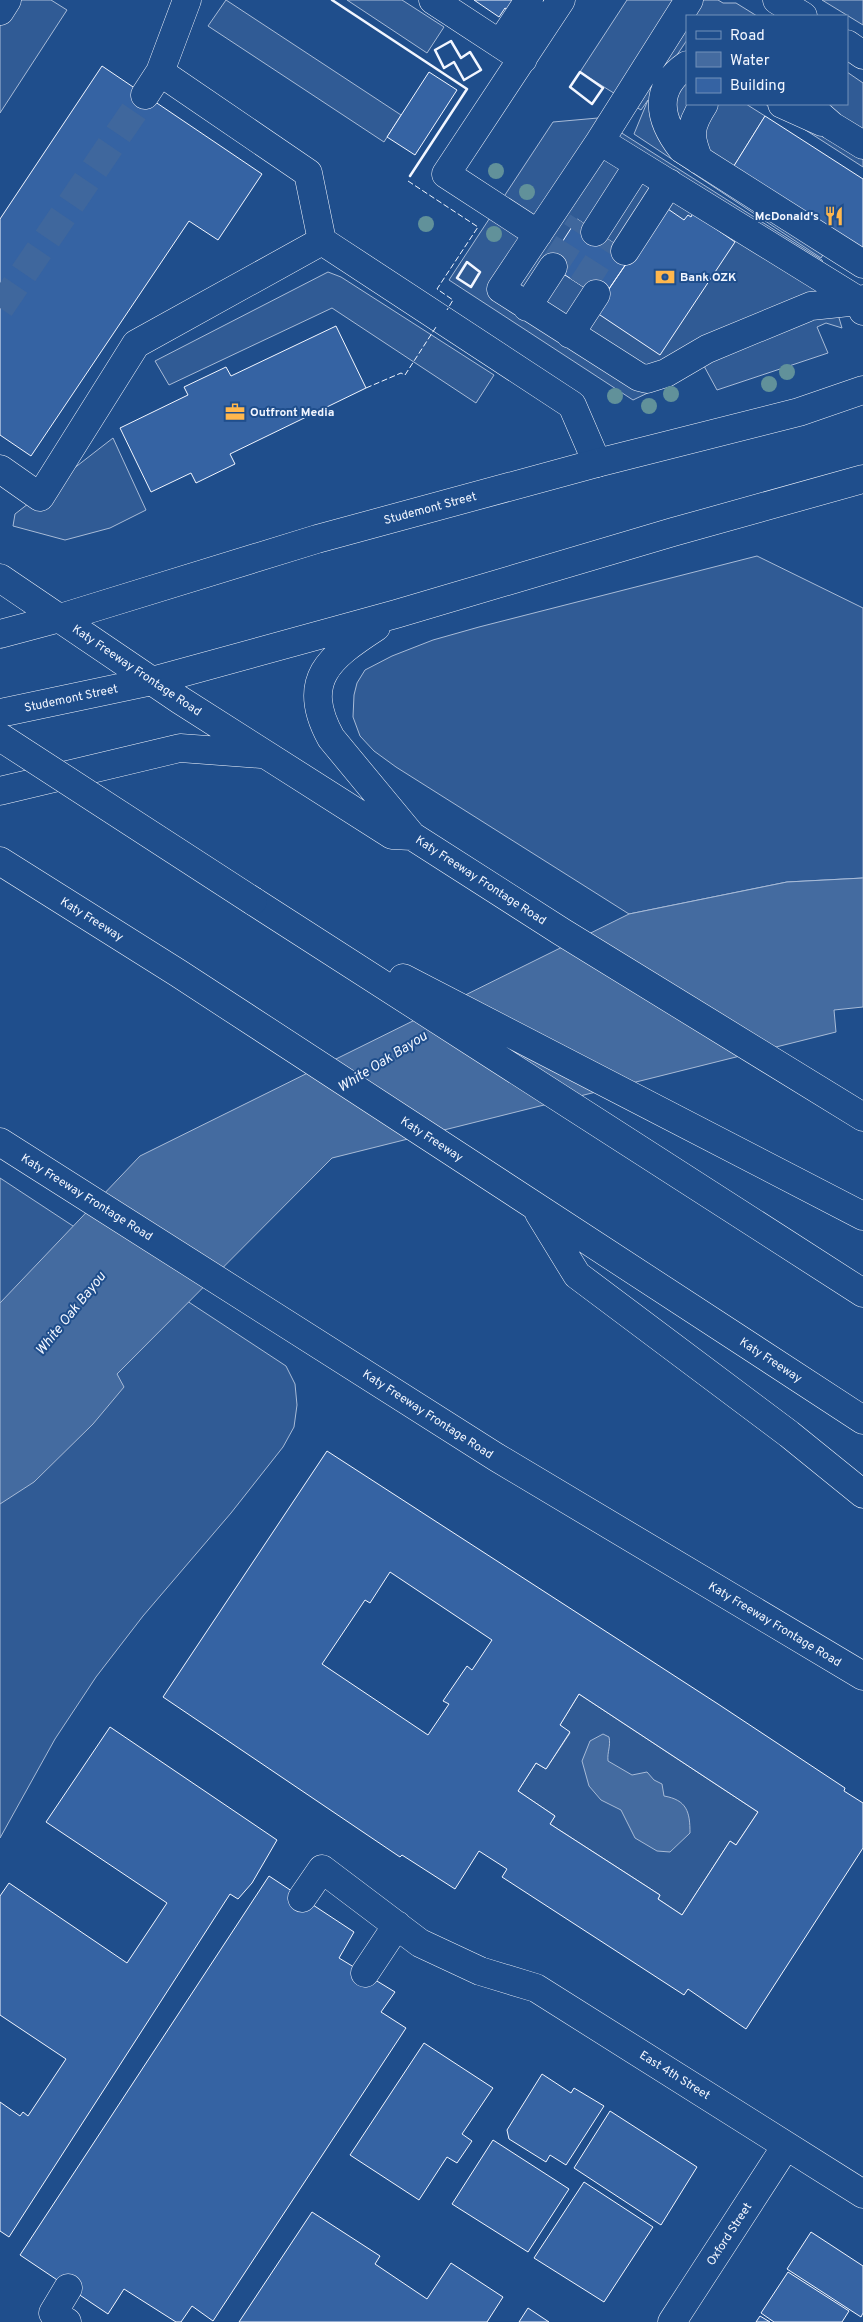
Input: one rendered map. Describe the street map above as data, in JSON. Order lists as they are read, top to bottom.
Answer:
{
  "streets": {
    "main road": [
      "Studemont Street",
      "Katy Freeway Frontage Road",
      "Katy Freeway",
      "East 4th Street",
      "Oxford Street"
    ]
  },
  "crossings": [
    ["Studemont Street", "Katy Freeway Frontage Road"],
    ["East 4th Street", "Oxford Street"]
  ],
  "water": ["White Oak Bayou"],
  "places": {
    "restaurant": ["McDonald's"],
    "bank": ["Bank OZK"],
    "office": ["Outfront Media"]
  },
  "legend": ["Road", "Water", "Building"]
}
